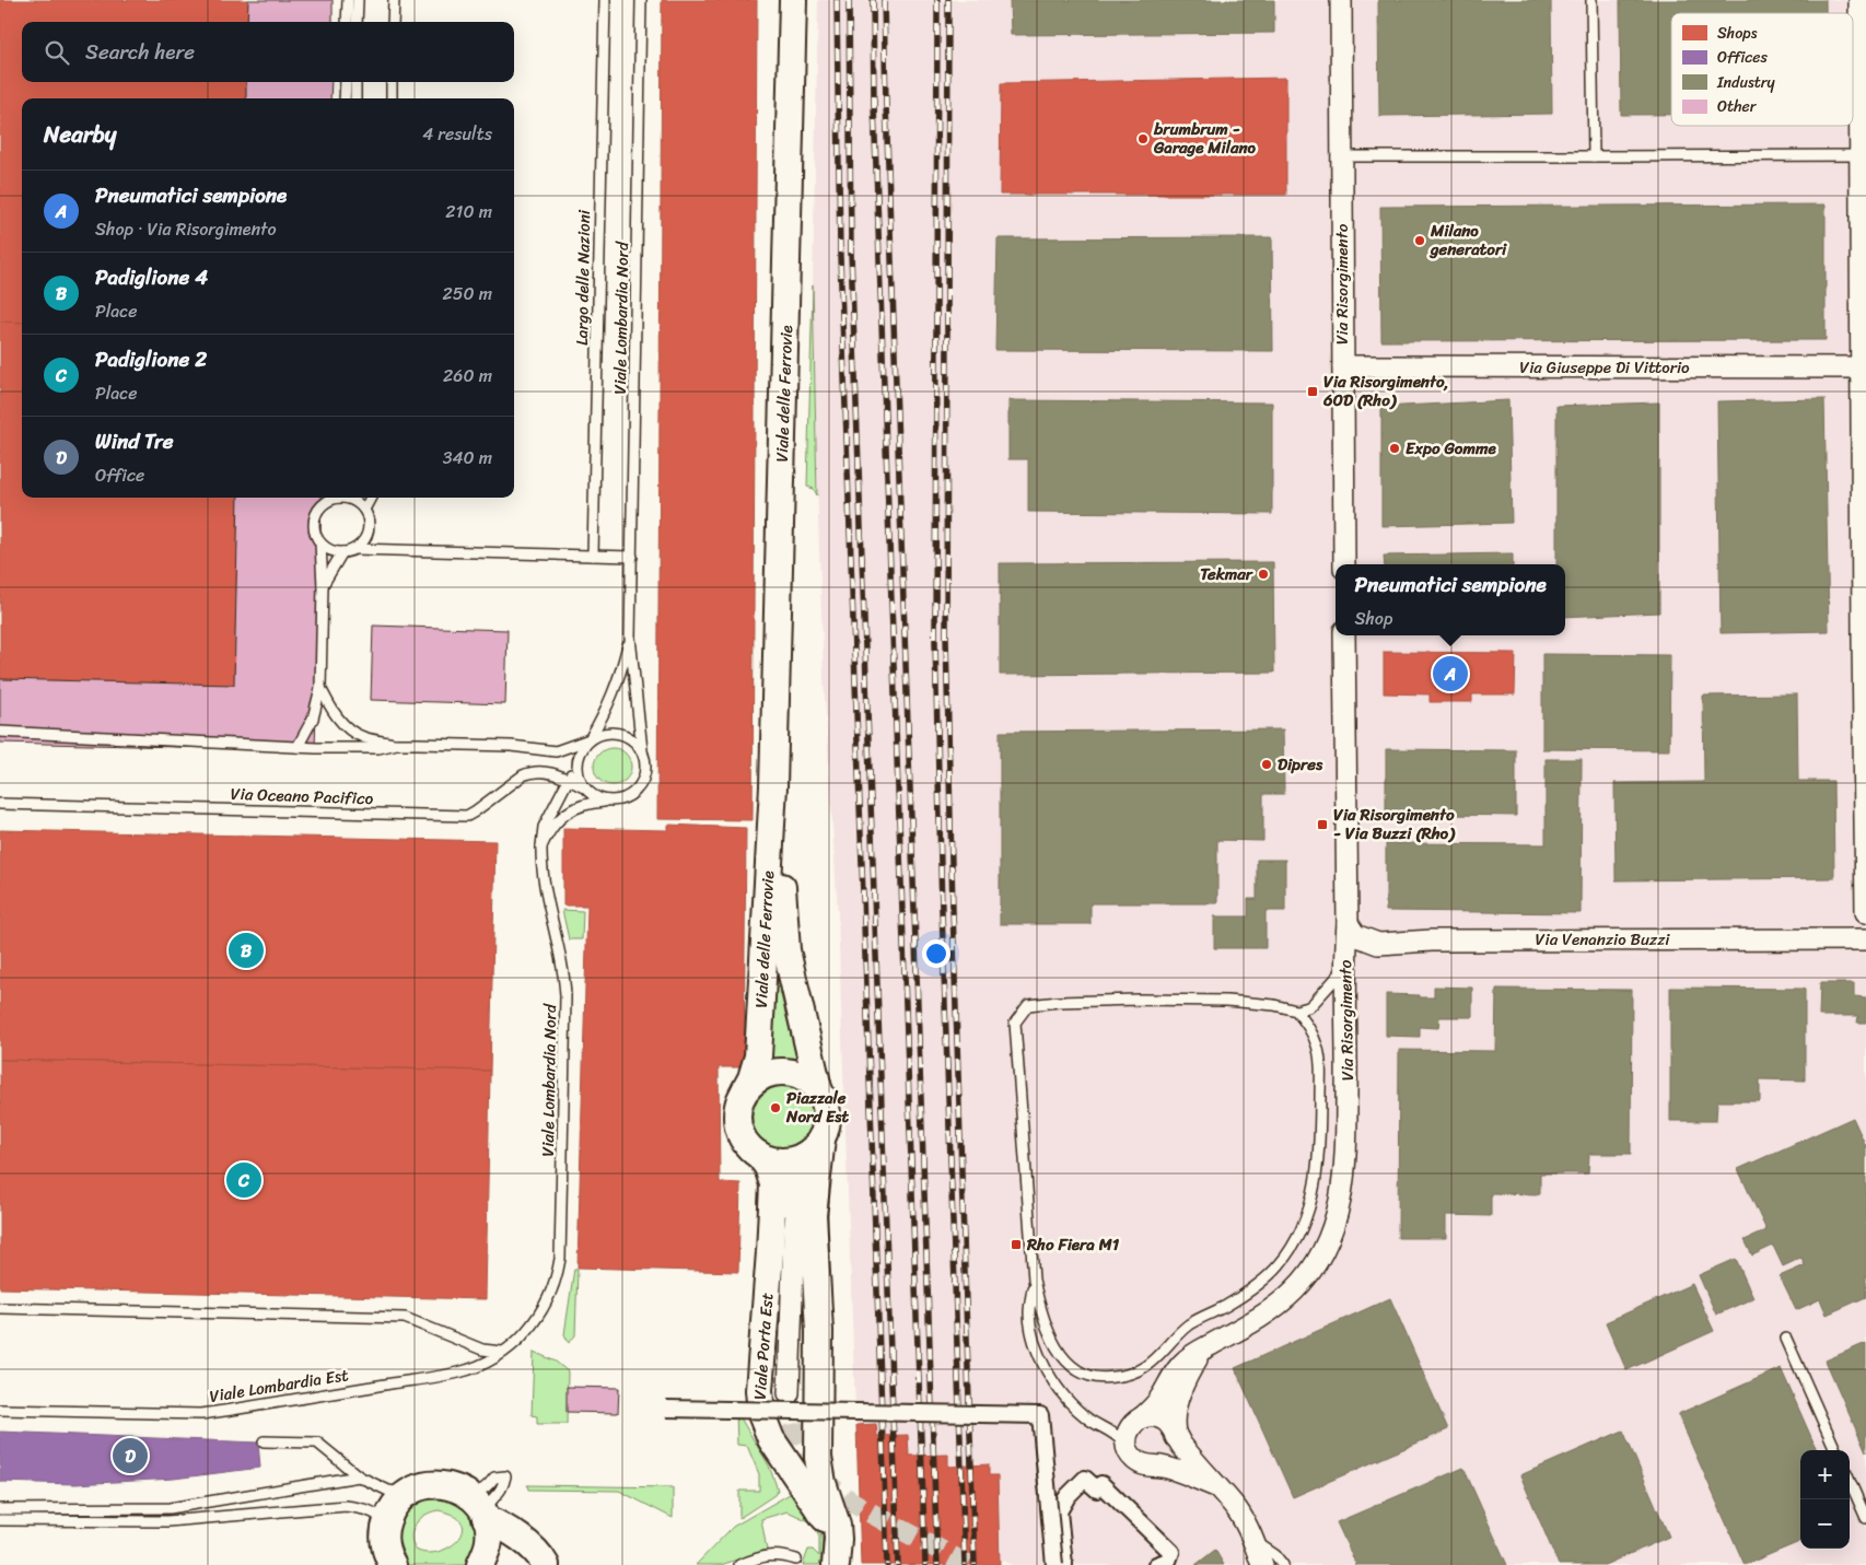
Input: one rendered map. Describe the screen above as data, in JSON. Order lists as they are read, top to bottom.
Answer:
{
  "streets": {
    "street": [
      "Via Risorgimento",
      "Via Giuseppe Di Vittorio",
      "Viale delle Ferrovie",
      "Via Venanzio Buzzi",
      "Viale Porta Est"
    ],
    "lane": [
      "Largo delle Nazioni",
      "Viale Lombardia Nord",
      "Via Oceano Pacifico",
      "Viale Lombardia Est"
    ]
  },
  "crossings": [
    ["Via Risorgimento", "Via Giuseppe Di Vittorio"],
    ["Via Risorgimento", "Via Venanzio Buzzi"],
    ["Viale Lombardia Nord", "Via Oceano Pacifico"],
    ["Viale Lombardia Nord", "Viale Lombardia Est"],
    ["Viale delle Ferrovie", "Viale Porta Est"]
  ],
  "places": {
    "other": [
      "brumbrum - Garage Milano",
      "Milano generatori",
      "Expo Gomme",
      "Tekmar",
      "Dipres",
      "Piazzale Nord Est"
    ],
    "transit": ["Via Risorgimento, 60D (Rho)", "Via Risorgimento - Via Buzzi (Rho)", "Rho Fiera M1"]
  },
  "legend": [
    "Shops",
    "Offices",
    "Industry",
    "Other"
  ],
  "page": {
    "search": "Search here",
    "heading": ["Nearby", "4 results"],
    "list": [
      {
        "mark": "A",
        "name": "Pneumatici sempione",
        "note": "Shop · Via Risorgimento",
        "value": "210 m"
      },
      {
        "mark": "B",
        "name": "Padiglione 4",
        "note": "Place",
        "value": "250 m"
      },
      {
        "mark": "C",
        "name": "Padiglione 2",
        "note": "Place",
        "value": "260 m"
      },
      {
        "mark": "D",
        "name": "Wind Tre",
        "note": "Office",
        "value": "340 m"
      }
    ],
    "popup": ["Pneumatici sempione", "Shop"],
    "pins": [
      "A",
      "B",
      "C",
      "D"
    ],
    "map_buttons": ["+", "−"]
  }
}
